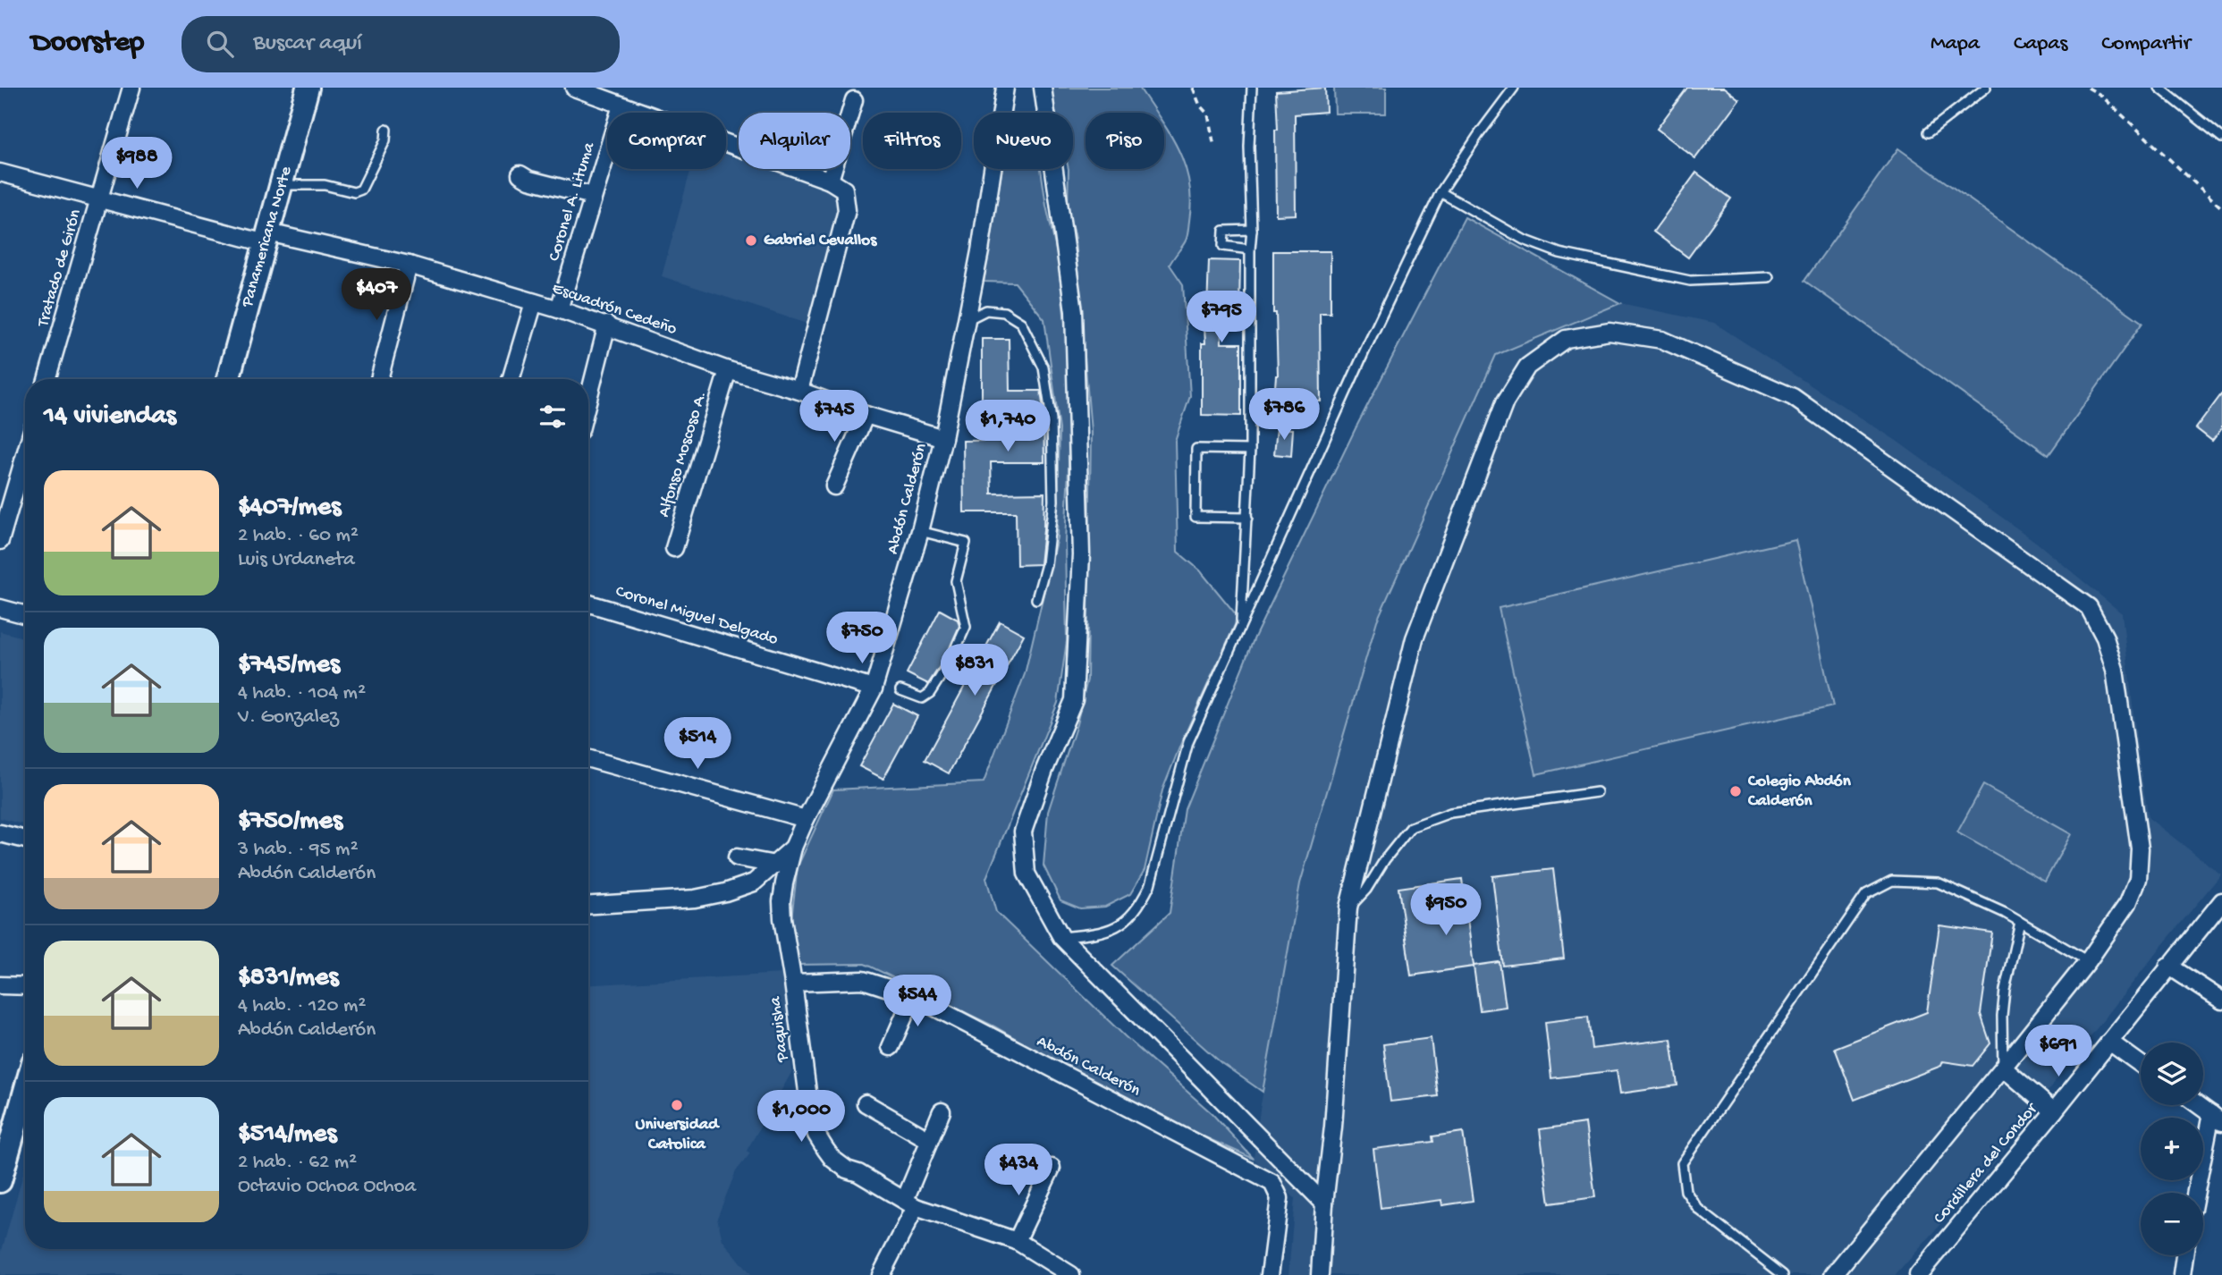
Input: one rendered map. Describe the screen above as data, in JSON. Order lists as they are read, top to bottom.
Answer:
{
  "streets": {
    "main road": ["Panamericana Norte"],
    "street": [
      "Coronel A. Lituma",
      "Tratado de Girón",
      "Escuadrón Cedeño",
      "Alfonso Moscoso A.",
      "Abdón Calderón",
      "Coronel Miguel Delgado",
      "Paquisha",
      "Cordillera del Condor"
    ]
  },
  "crossings": [
    ["Coronel A. Lituma", "Escuadrón Cedeño"],
    ["Panamericana Norte", "Escuadrón Cedeño"],
    ["Tratado de Girón", "Escuadrón Cedeño"],
    ["Escuadrón Cedeño", "Alfonso Moscoso A."],
    ["Escuadrón Cedeño", "Abdón Calderón"],
    ["Abdón Calderón", "Coronel Miguel Delgado"],
    ["Abdón Calderón", "Paquisha"]
  ],
  "places": ["Gabriel Cevallos", "Colegio Abdón Calderón", "Universidad Catolica"],
  "page": {
    "header": "Doorstep",
    "search": "Buscar aquí",
    "nav": ["Mapa", "Capas", "Compartir"],
    "chip": [
      "Comprar",
      "Alquilar",
      "Filtros",
      "Nuevo",
      "Piso"
    ],
    "price": [
      "$988",
      "$407",
      "$795",
      "$786",
      "$745",
      "$1,740",
      "$750",
      "$831",
      "$514",
      "$950",
      "$544",
      "$691",
      "$1,000",
      "$434"
    ],
    "heading": "14 viviendas",
    "list": [
      {
        "name": "$407/mes",
        "note": "2 hab. · 60 m² · Luis Urdaneta"
      },
      {
        "name": "$745/mes",
        "note": "4 hab. · 104 m² · V. Gonzalez"
      },
      {
        "name": "$750/mes",
        "note": "3 hab. · 95 m² · Abdón Calderón"
      },
      {
        "name": "$831/mes",
        "note": "4 hab. · 120 m² · Abdón Calderón"
      },
      {
        "name": "$514/mes",
        "note": "2 hab. · 62 m² · Octavio Ochoa Ochoa"
      }
    ],
    "map_buttons": ["+", "−"]
  }
}
